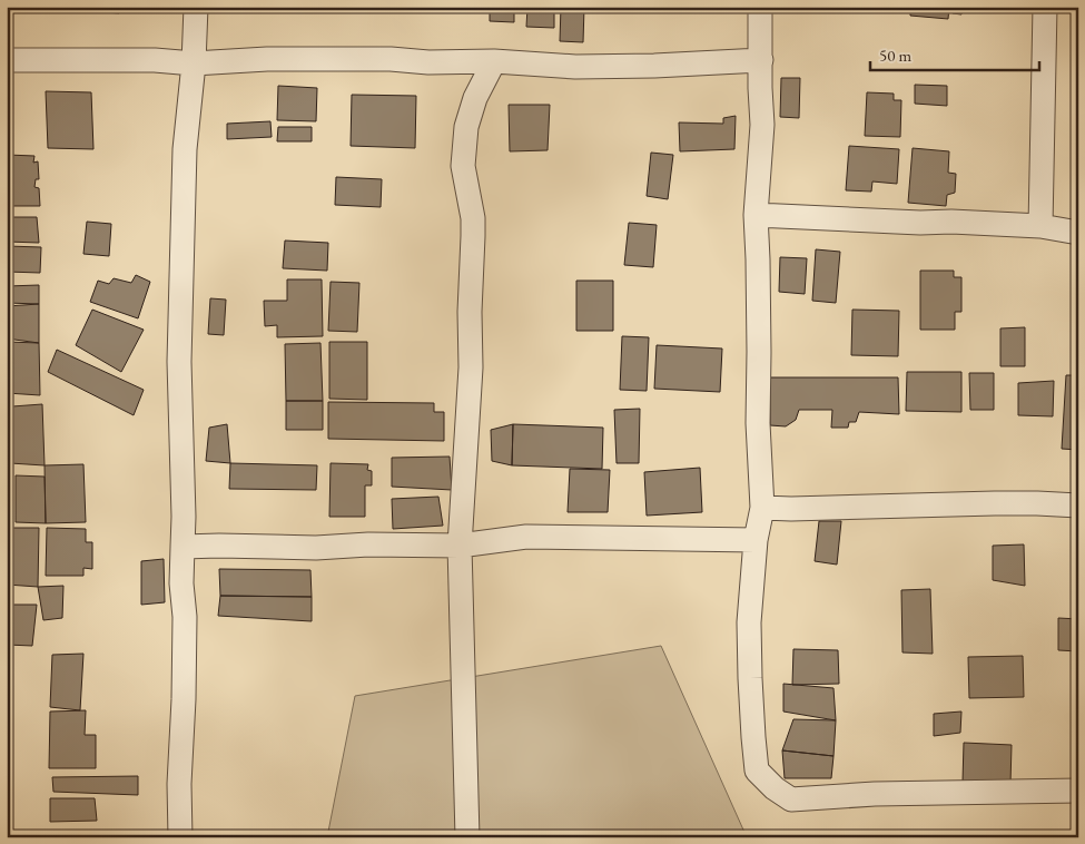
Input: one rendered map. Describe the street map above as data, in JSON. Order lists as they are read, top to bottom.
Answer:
{
  "scale_bar": "50 m"
}
